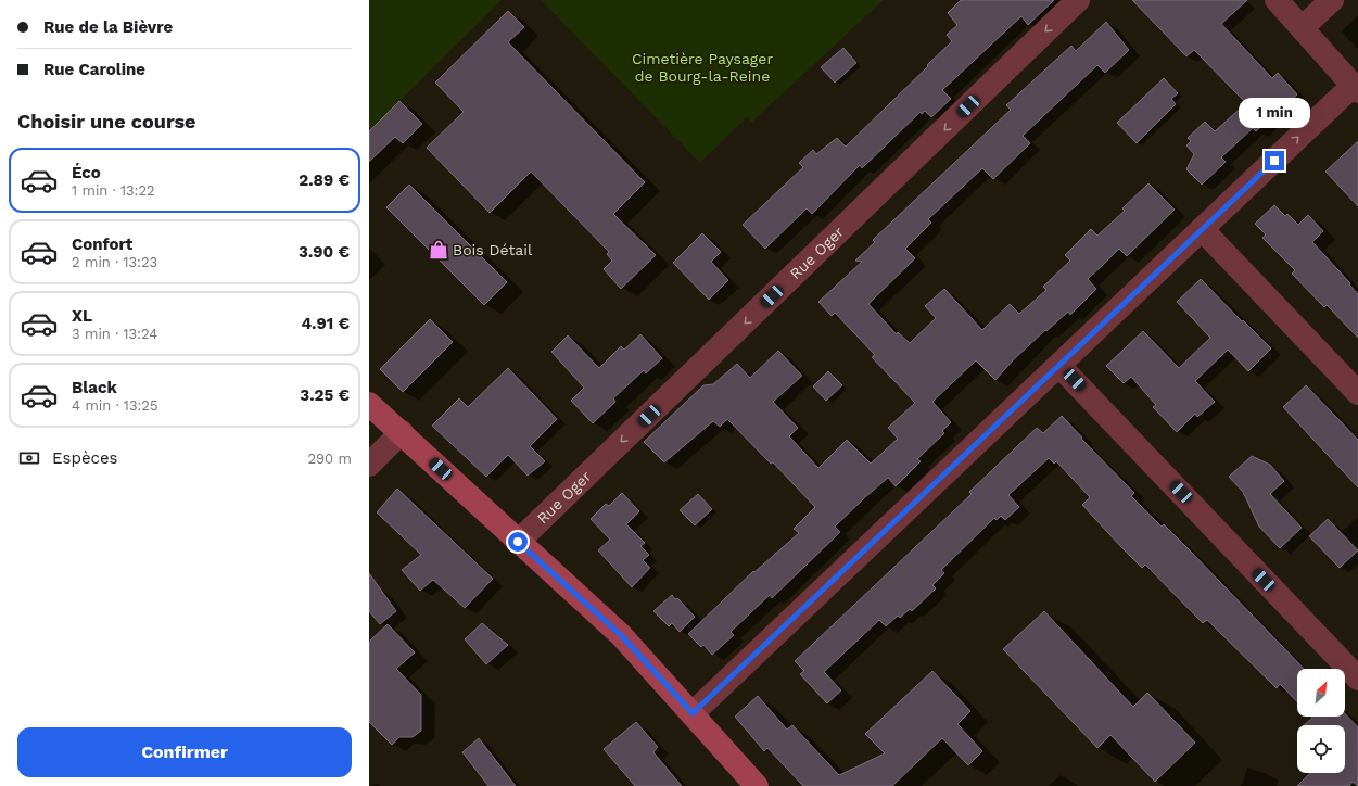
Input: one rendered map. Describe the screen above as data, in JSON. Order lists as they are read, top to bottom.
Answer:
{
  "streets": {
    "street": ["Rue Oger"]
  },
  "one_way": ["Rue Oger"],
  "parks": ["Cimetière Paysager de Bourg-la-Reine"],
  "places": {
    "shop": ["Bois Détail"]
  },
  "north": "top right",
  "page": {
    "banner": ["Rue de la Bièvre", "Rue Caroline"],
    "heading": "Choisir une course",
    "bubble": "1 min",
    "list": [
      {
        "name": "Éco",
        "note": "1 min · 13:22",
        "value": "2.89 €"
      },
      {
        "name": "Confort",
        "note": "2 min · 13:23",
        "value": "3.90 €"
      },
      {
        "name": "XL",
        "note": "3 min · 13:24",
        "value": "4.91 €"
      },
      {
        "name": "Black",
        "note": "4 min · 13:25",
        "value": "3.25 €"
      }
    ],
    "pay": ["Espèces", "290 m"],
    "buttons": "Confirmer"
  }
}
